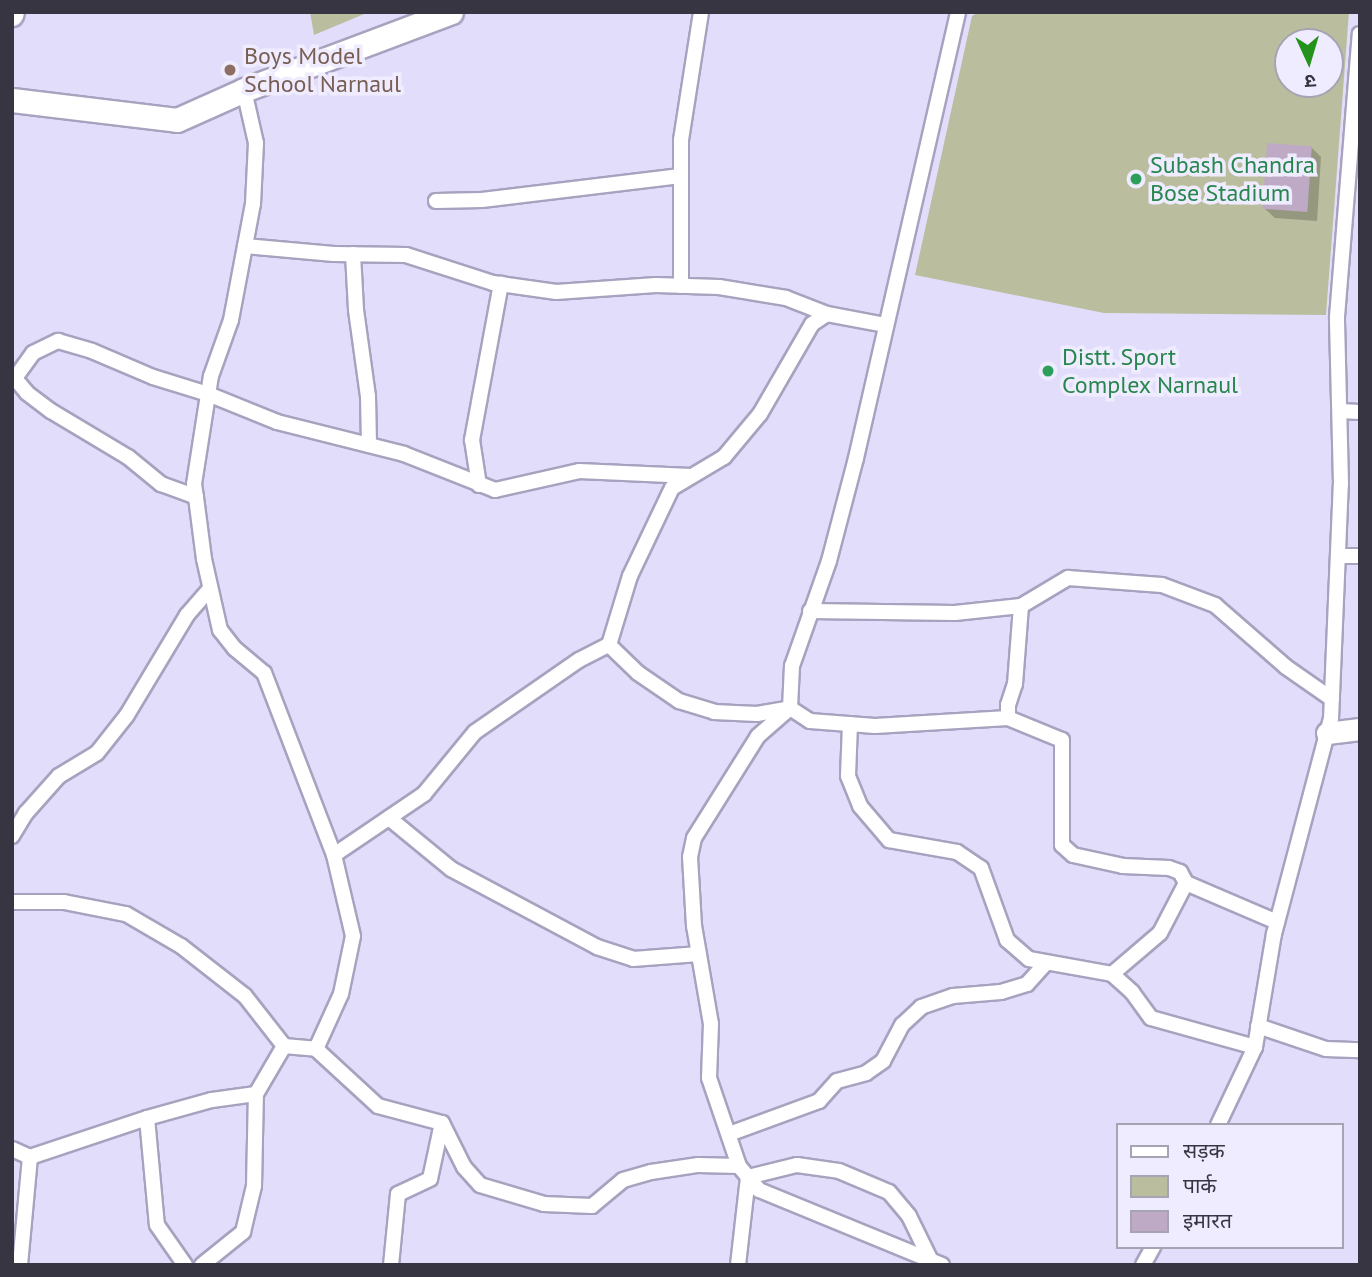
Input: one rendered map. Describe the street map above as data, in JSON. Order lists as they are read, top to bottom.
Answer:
{
  "places": ["Boys Model School Narnaul", "Subash Chandra Bose Stadium", "Distt. Sport Complex Narnaul"],
  "legend": ["सड़क", "पार्क", "इमारत"],
  "north": "bottom"
}
